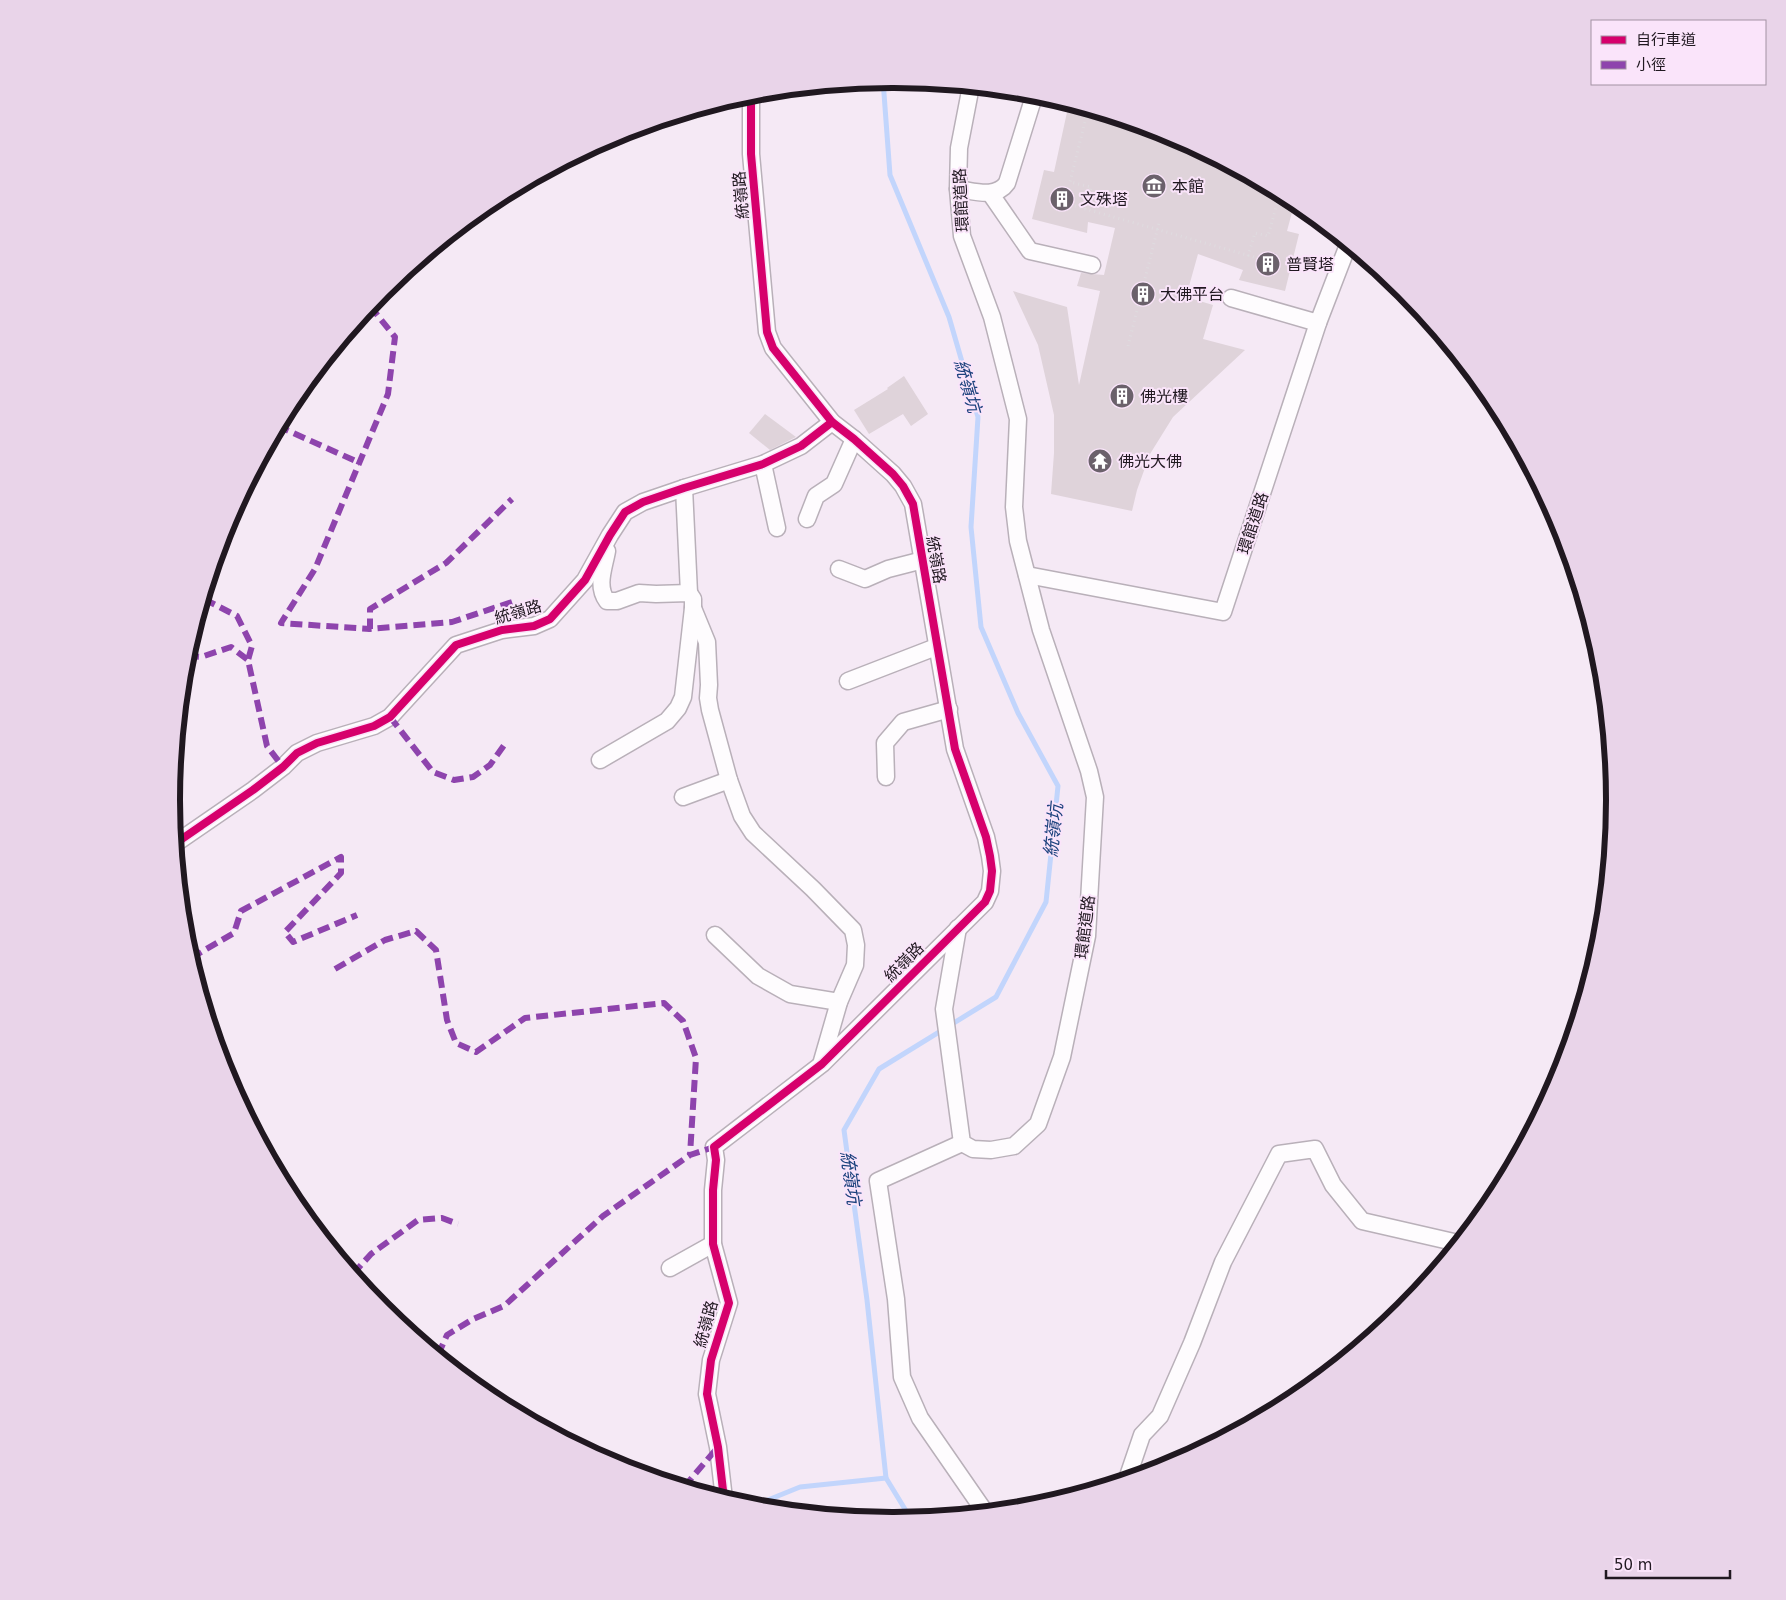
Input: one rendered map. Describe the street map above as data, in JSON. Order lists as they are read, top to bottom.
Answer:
{
  "streets": {
    "street": ["統嶺路", "環館道路"]
  },
  "water": ["統嶺坑"],
  "places": {
    "museum": ["本館"],
    "building": [
      "文殊塔",
      "普賢塔",
      "大佛平台",
      "佛光樓"
    ],
    "temple": ["佛光大佛"]
  },
  "legend": ["自行車道", "小徑"],
  "scale_bar": "50 m"
}
